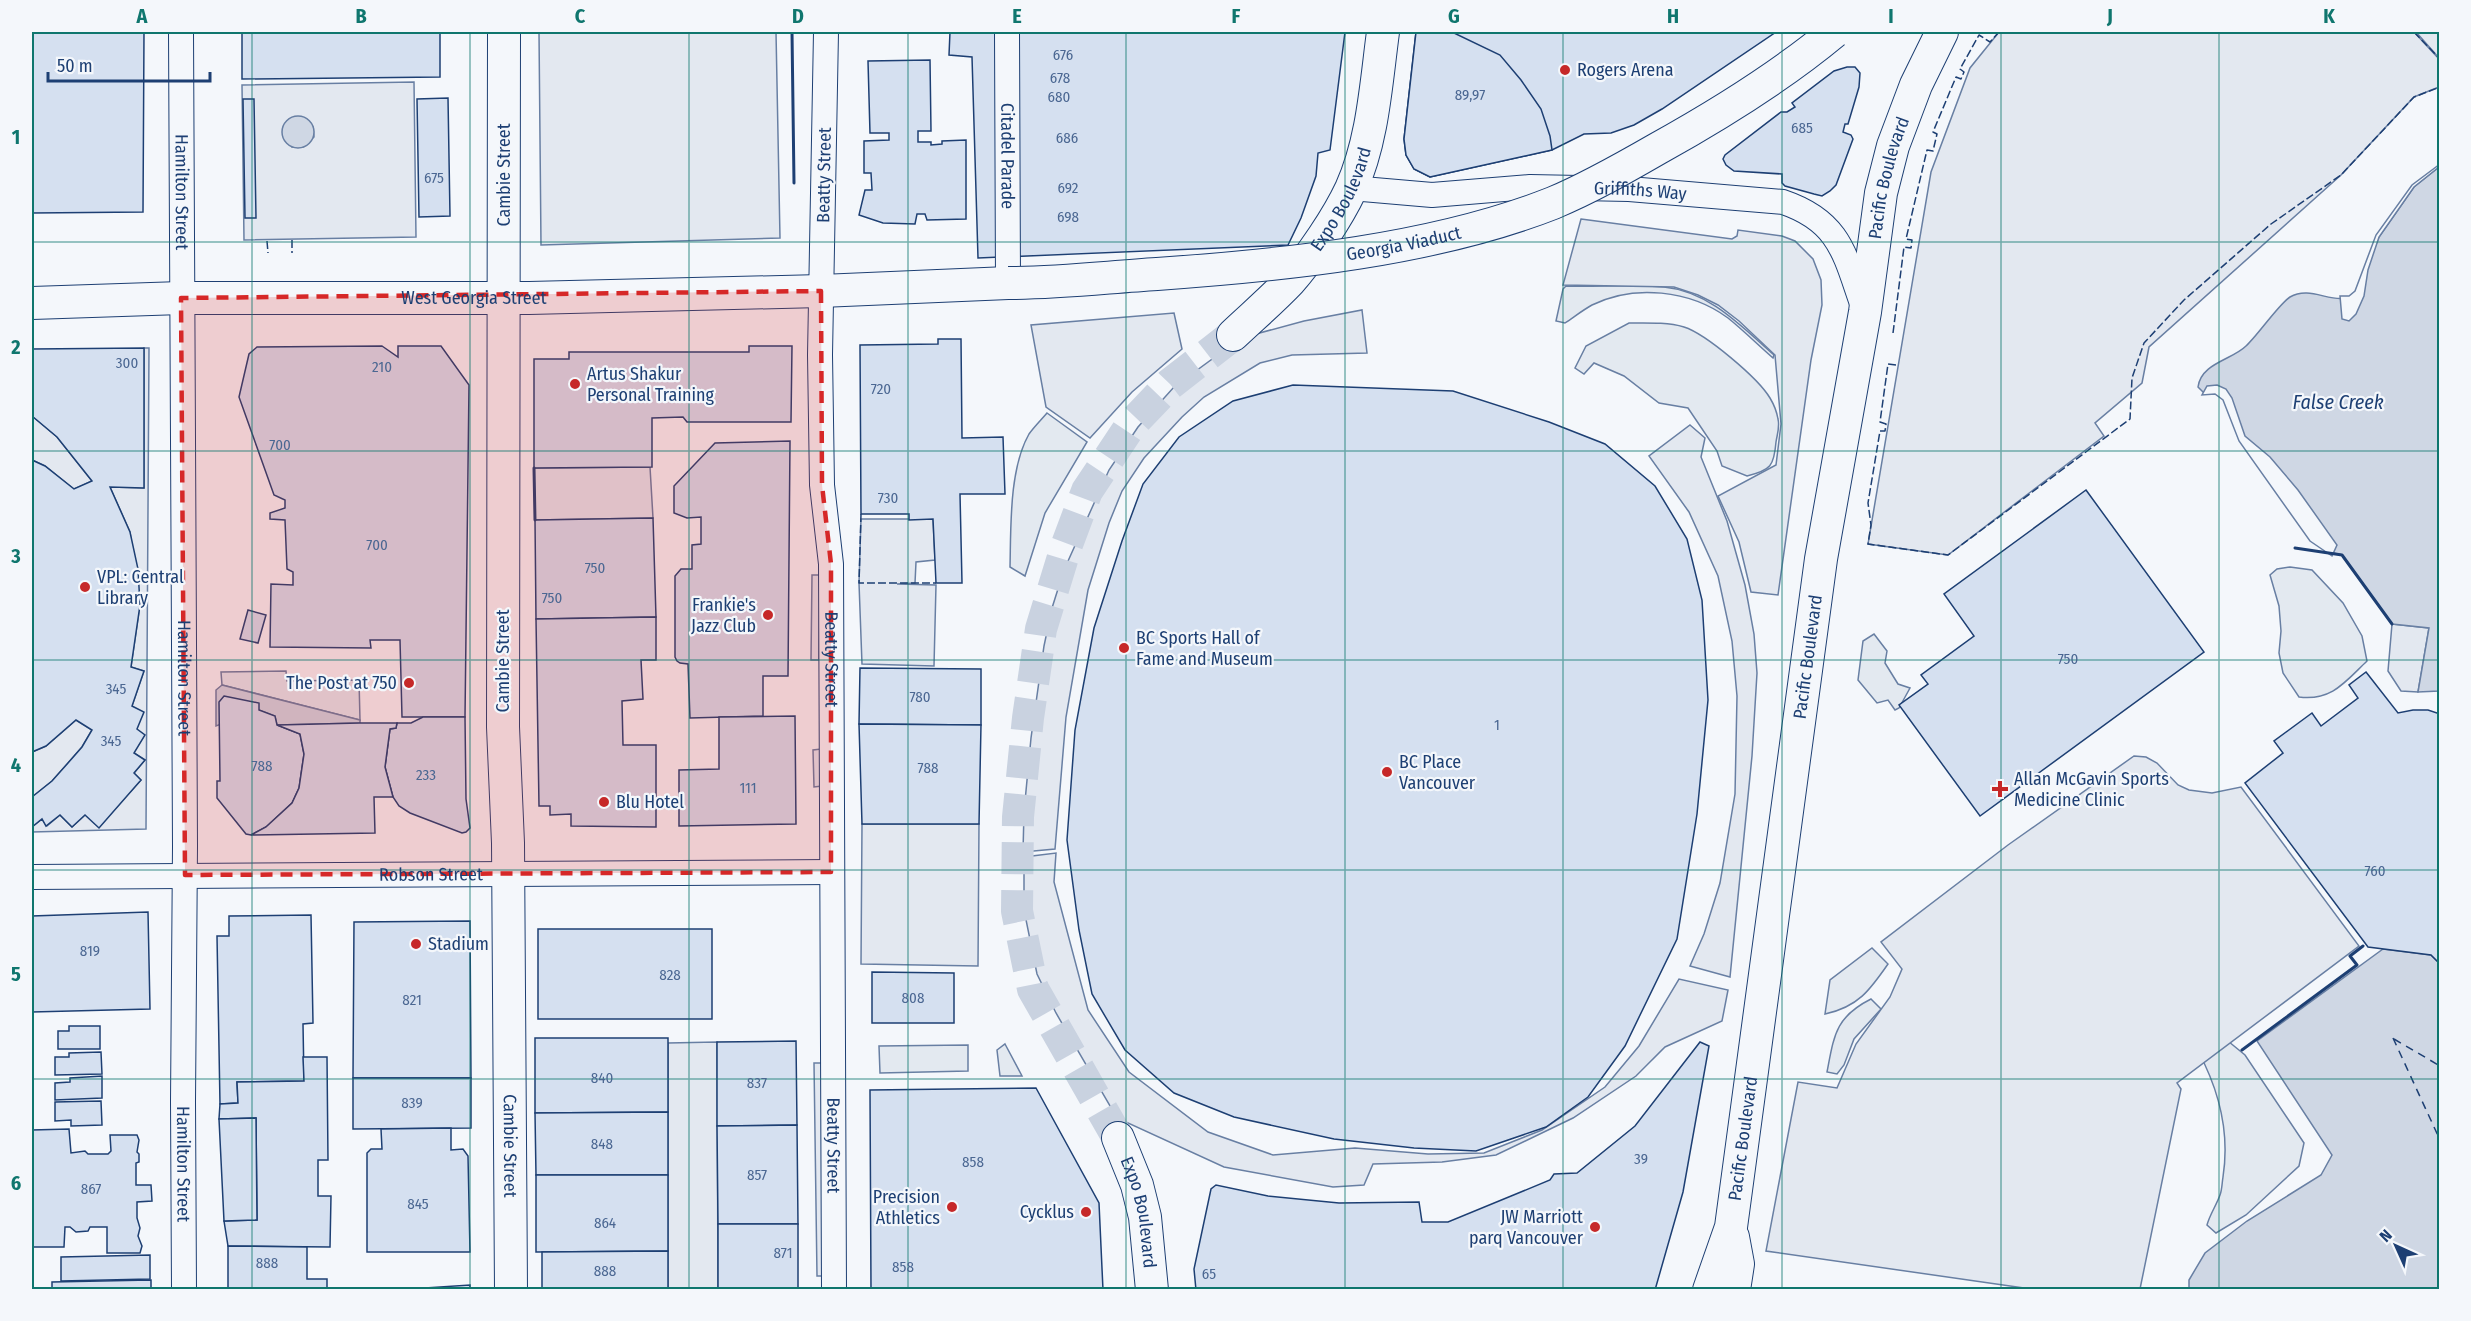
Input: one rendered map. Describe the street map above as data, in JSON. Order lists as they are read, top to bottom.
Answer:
{
  "streets": {
    "main road": [
      "Cambie Street",
      "Pacific Boulevard",
      "Expo Boulevard",
      "Georgia Viaduct",
      "West Georgia Street"
    ],
    "street": [
      "Citadel Parade",
      "Beatty Street",
      "Griffiths Way",
      "Hamilton Street",
      "Robson Street"
    ]
  },
  "crossings": [
    ["Citadel Parade", "Georgia Viaduct"],
    ["Cambie Street", "West Georgia Street"],
    ["Cambie Street", "Robson Street"],
    ["Beatty Street", "West Georgia Street"],
    ["Beatty Street", "Robson Street"],
    ["Pacific Boulevard", "Griffiths Way"],
    ["Griffiths Way", "Expo Boulevard"],
    ["Hamilton Street", "West Georgia Street"],
    ["Hamilton Street", "Robson Street"],
    ["Georgia Viaduct", "West Georgia Street"]
  ],
  "water": ["False Creek"],
  "places": {
    "other": [
      "Rogers Arena",
      "Artus Shakur Personal Training",
      "VPL: Central Library",
      "Frankie's Jazz Club",
      "BC Sports Hall of Fame and Museum",
      "The Post at 750",
      "BC Place Vancouver",
      "Blu Hotel",
      "Stadium",
      "Precision Athletics",
      "Cycklus",
      "JW Marriott parq Vancouver"
    ],
    "health": ["Allan McGavin Sports Medicine Clinic"]
  },
  "house_numbers": [
    "676",
    "678",
    "89,97",
    "680",
    "685",
    "686",
    "675",
    "692",
    "698",
    "300",
    "210",
    "720",
    "700",
    "730",
    "700",
    "750",
    "750",
    "750",
    "345",
    "780",
    "1",
    "345",
    "788",
    "788",
    "233",
    "111",
    "760",
    "819",
    "828",
    "808",
    "821",
    "840",
    "837",
    "839",
    "848",
    "39",
    "858",
    "857",
    "867",
    "845",
    "864",
    "871",
    "888",
    "858",
    "888",
    "65"
  ],
  "scale_bar": "50 m",
  "north": "top left",
  "grid": {
    "columns": [
      "A",
      "B",
      "C",
      "D",
      "E",
      "F",
      "G",
      "H",
      "I",
      "J",
      "K"
    ],
    "rows": [
      "1",
      "2",
      "3",
      "4",
      "5",
      "6"
    ]
  }
}
